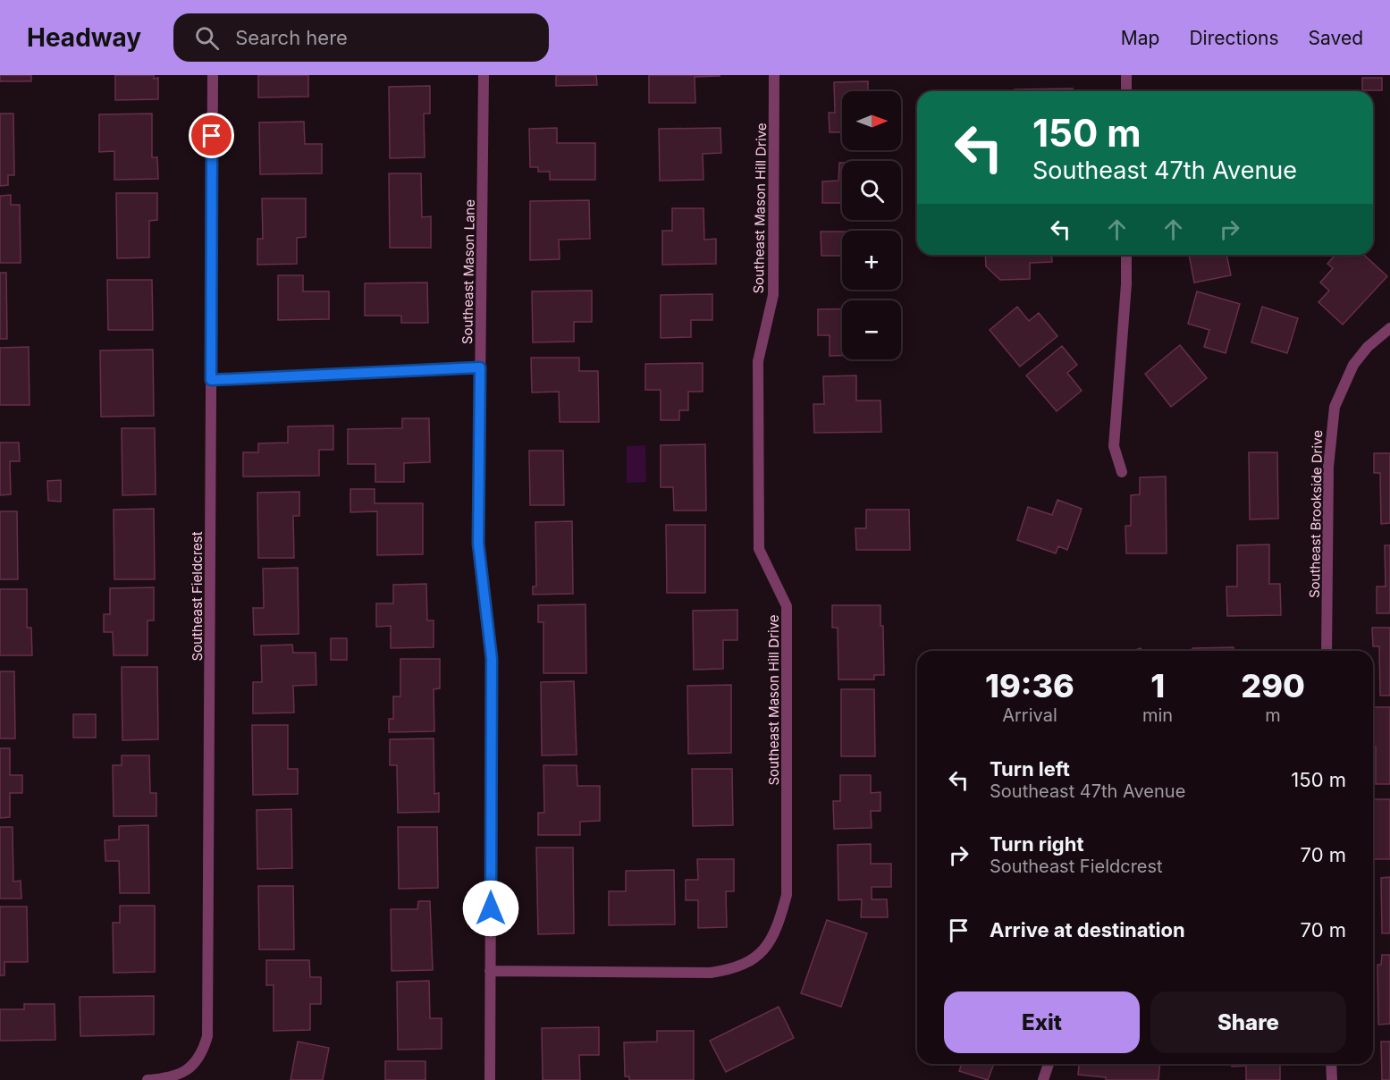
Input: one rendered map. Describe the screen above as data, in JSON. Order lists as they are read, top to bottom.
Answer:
{
  "streets": {
    "street": [
      "Southeast Mason Hill Drive",
      "Southeast Mason Lane",
      "Southeast Brookside Drive",
      "Southeast Fieldcrest"
    ]
  },
  "crossings": [
    ["Southeast Mason Hill Drive", "Southeast Mason Lane"]
  ],
  "north": "right",
  "page": {
    "header": "Headway",
    "search": "Search here",
    "nav": ["Map", "Directions", "Saved"],
    "map_buttons": ["+", "−"],
    "turn": ["150 m", "Southeast 47th Avenue"],
    "eta": [
      "19:36",
      "Arrival",
      "1",
      "min",
      "290",
      "m"
    ],
    "list": [
      {
        "name": "Turn left",
        "note": "Southeast 47th Avenue",
        "value": "150 m"
      },
      {
        "name": "Turn right",
        "note": "Southeast Fieldcrest",
        "value": "70 m"
      },
      {
        "name": "Arrive at destination",
        "value": "70 m"
      }
    ],
    "buttons": ["Exit", "Share"]
  }
}
